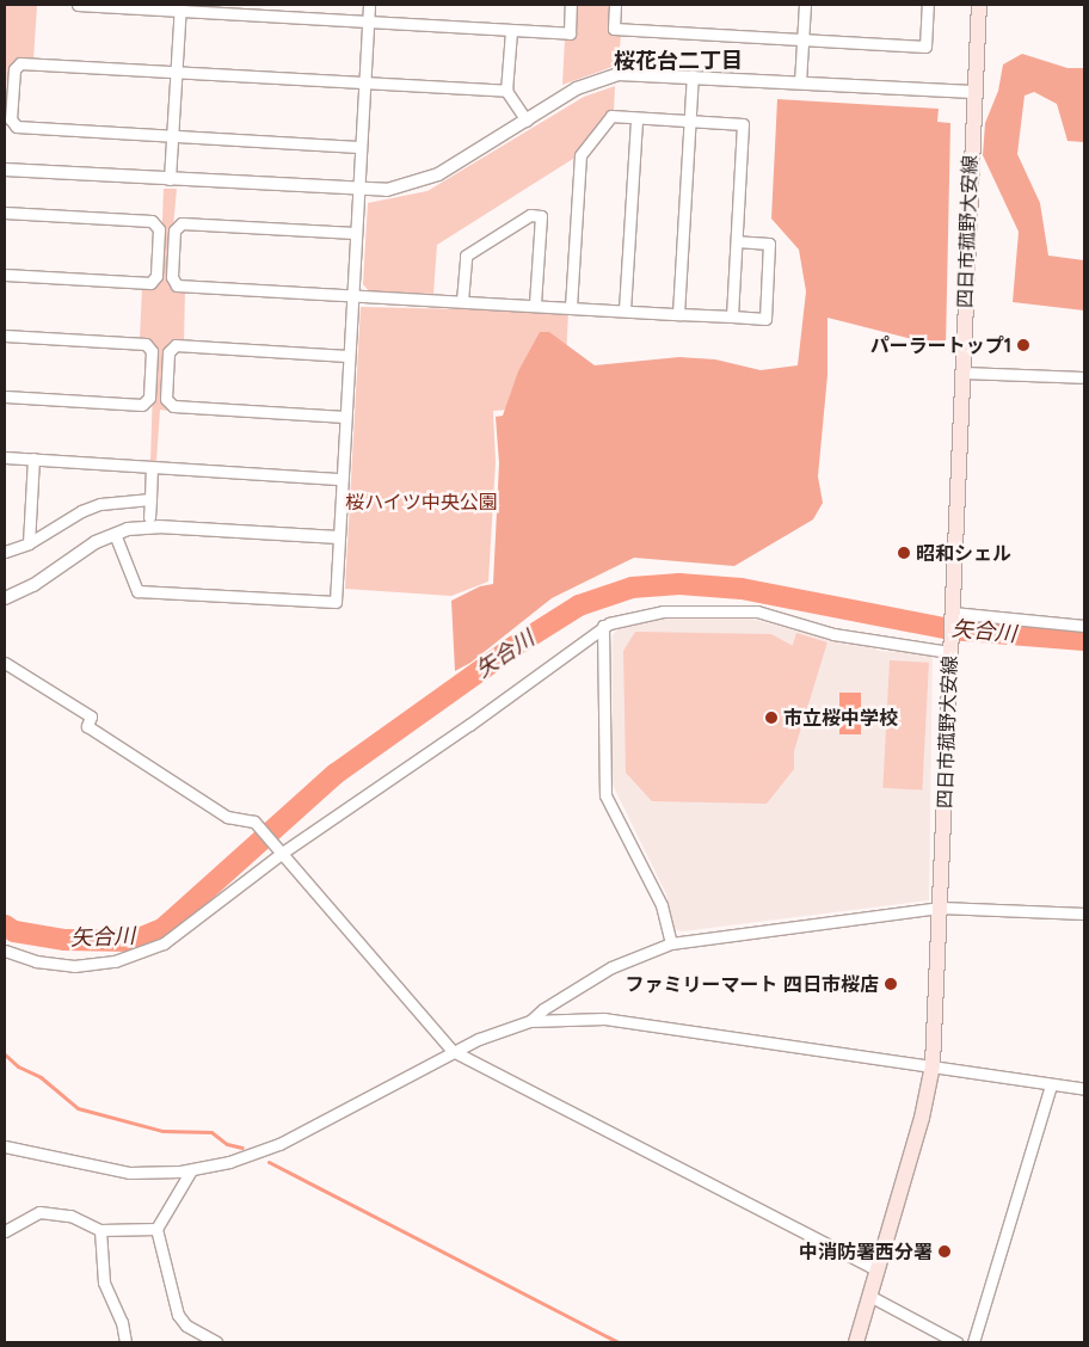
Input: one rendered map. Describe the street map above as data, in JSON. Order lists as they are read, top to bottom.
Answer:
{
  "streets": {
    "main road": ["四日市菰野大安線"]
  },
  "districts": ["桜花台二丁目"],
  "water": ["矢合川"],
  "parks": ["桜ハイツ中央公園"],
  "places": [
    "パーラートップ1",
    "昭和シェル",
    "市立桜中学校",
    "ファミリーマート 四日市桜店",
    "中消防署西分署"
  ]
}
